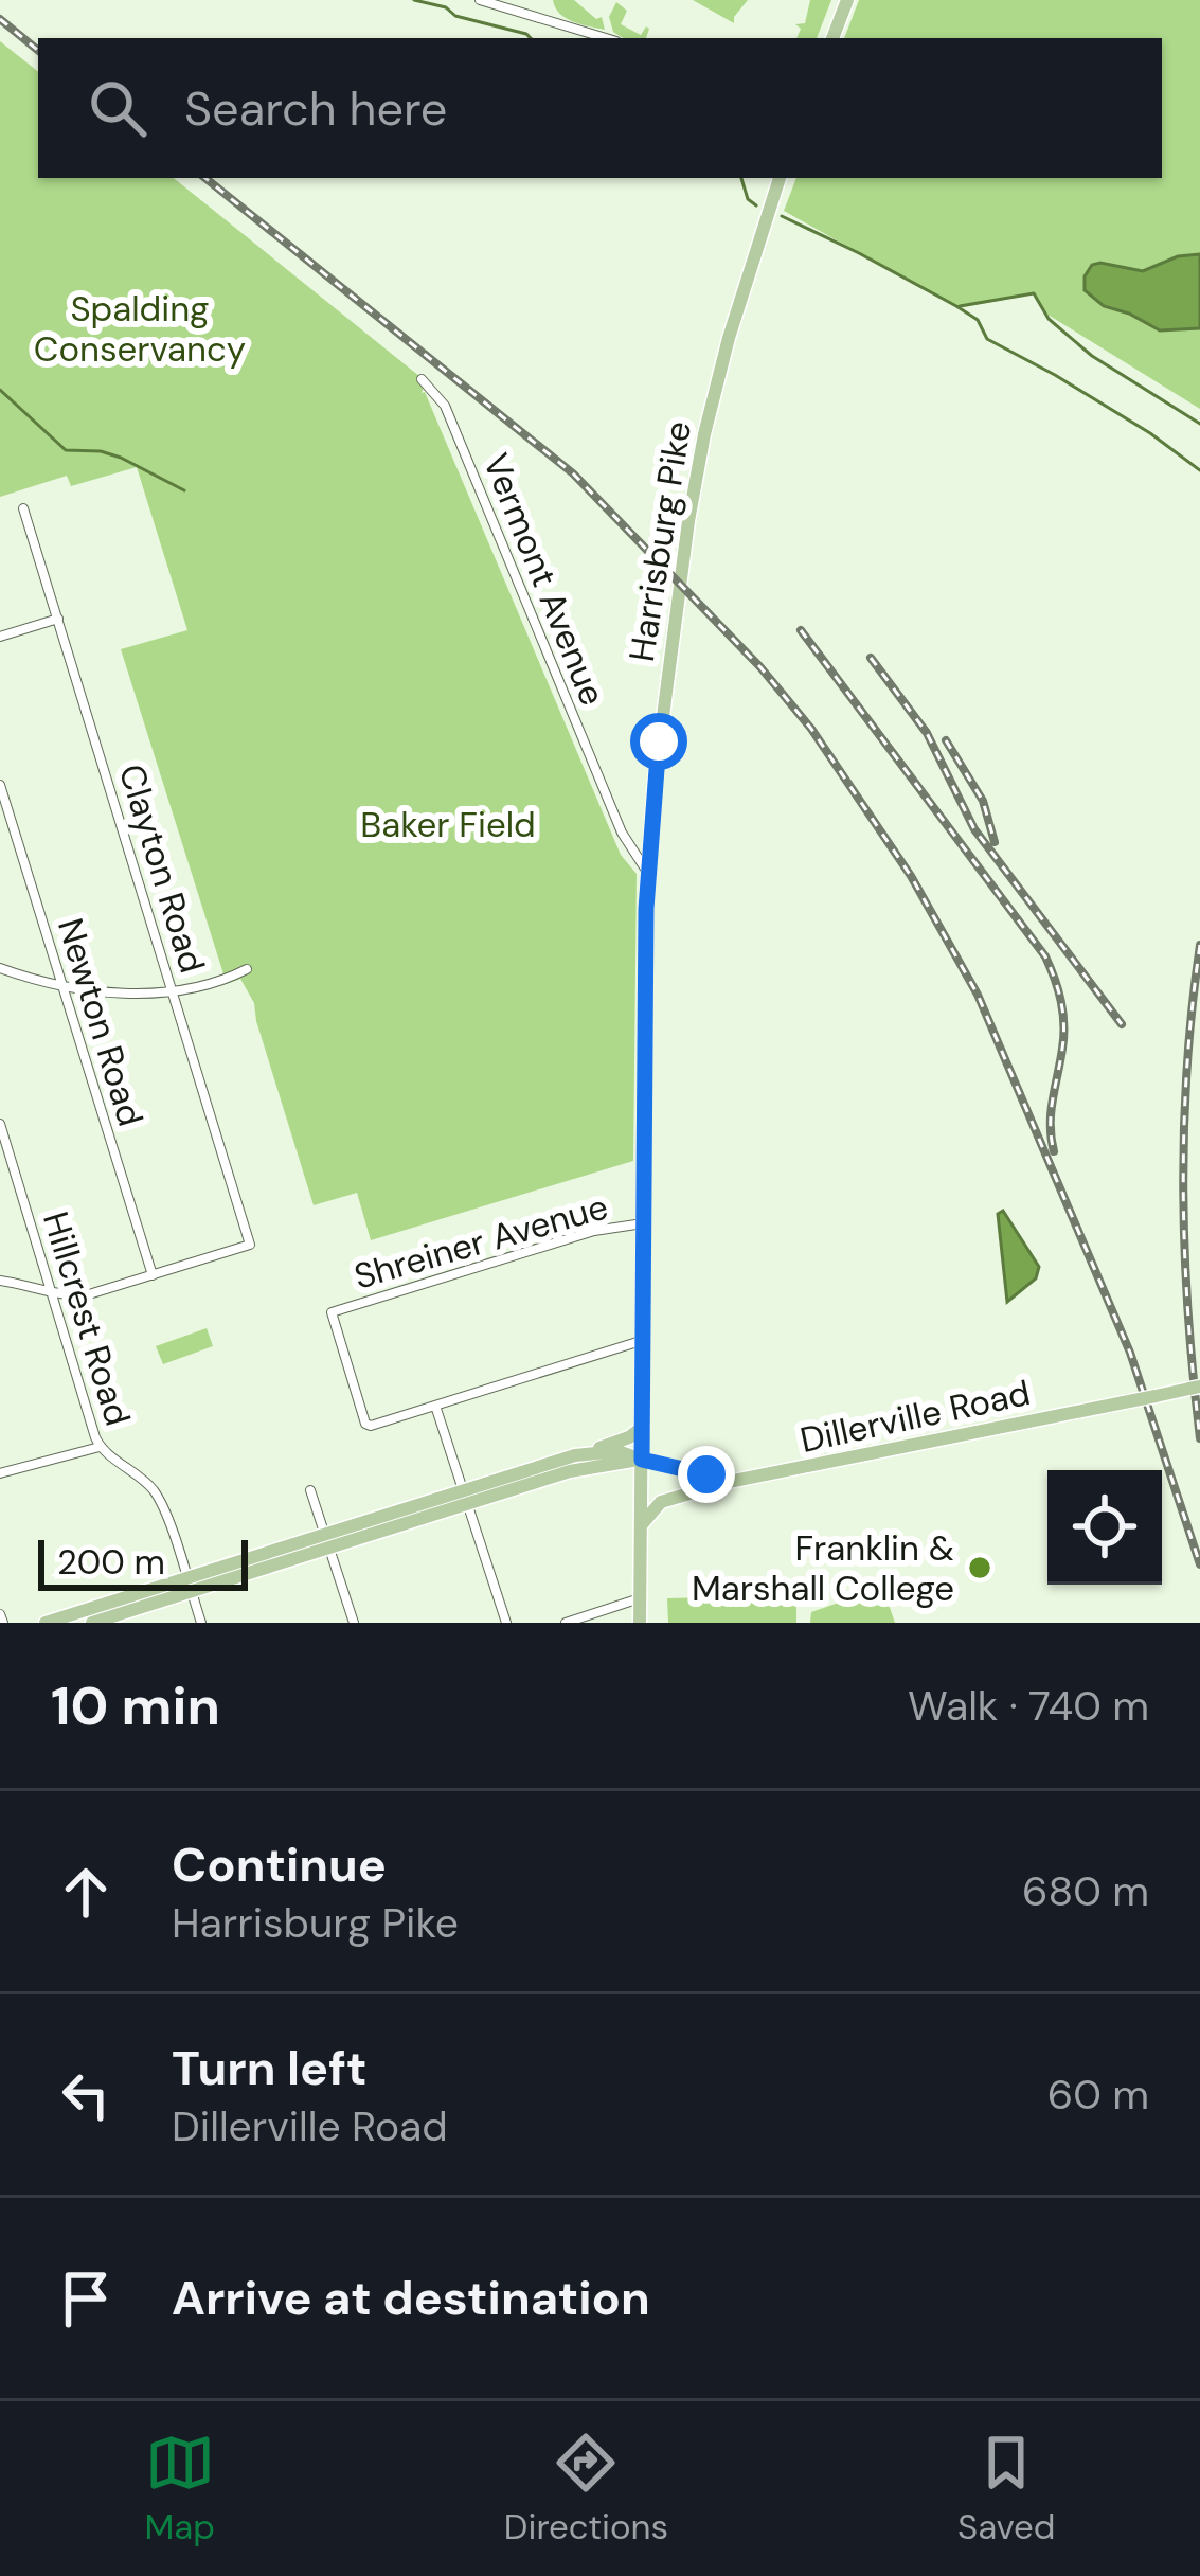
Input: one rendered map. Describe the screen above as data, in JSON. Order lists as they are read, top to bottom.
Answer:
{
  "streets": {
    "main road": ["Harrisburg Pike", "Dillerville Road"],
    "street": [
      "Vermont Avenue",
      "Clayton Road",
      "Newton Road",
      "Shreiner Avenue",
      "Hillcrest Road"
    ]
  },
  "crossings": [
    ["Harrisburg Pike", "Vermont Avenue"],
    ["Harrisburg Pike", "Shreiner Avenue"],
    ["Harrisburg Pike", "Dillerville Road"],
    ["Clayton Road", "Newton Road"]
  ],
  "parks": ["Spalding Conservancy", "Baker Field"],
  "places": ["Franklin & Marshall College"],
  "scale_bar": "200 m",
  "page": {
    "search": "Search here",
    "scale": "200 m",
    "heading": ["10 min", "Walk · 740 m"],
    "list": [
      ["Continue", "Harrisburg Pike", "680 m"],
      ["Turn left", "Dillerville Road", "60 m"],
      "Arrive at destination"
    ],
    "nav": ["Map", "Directions", "Saved"]
  }
}
